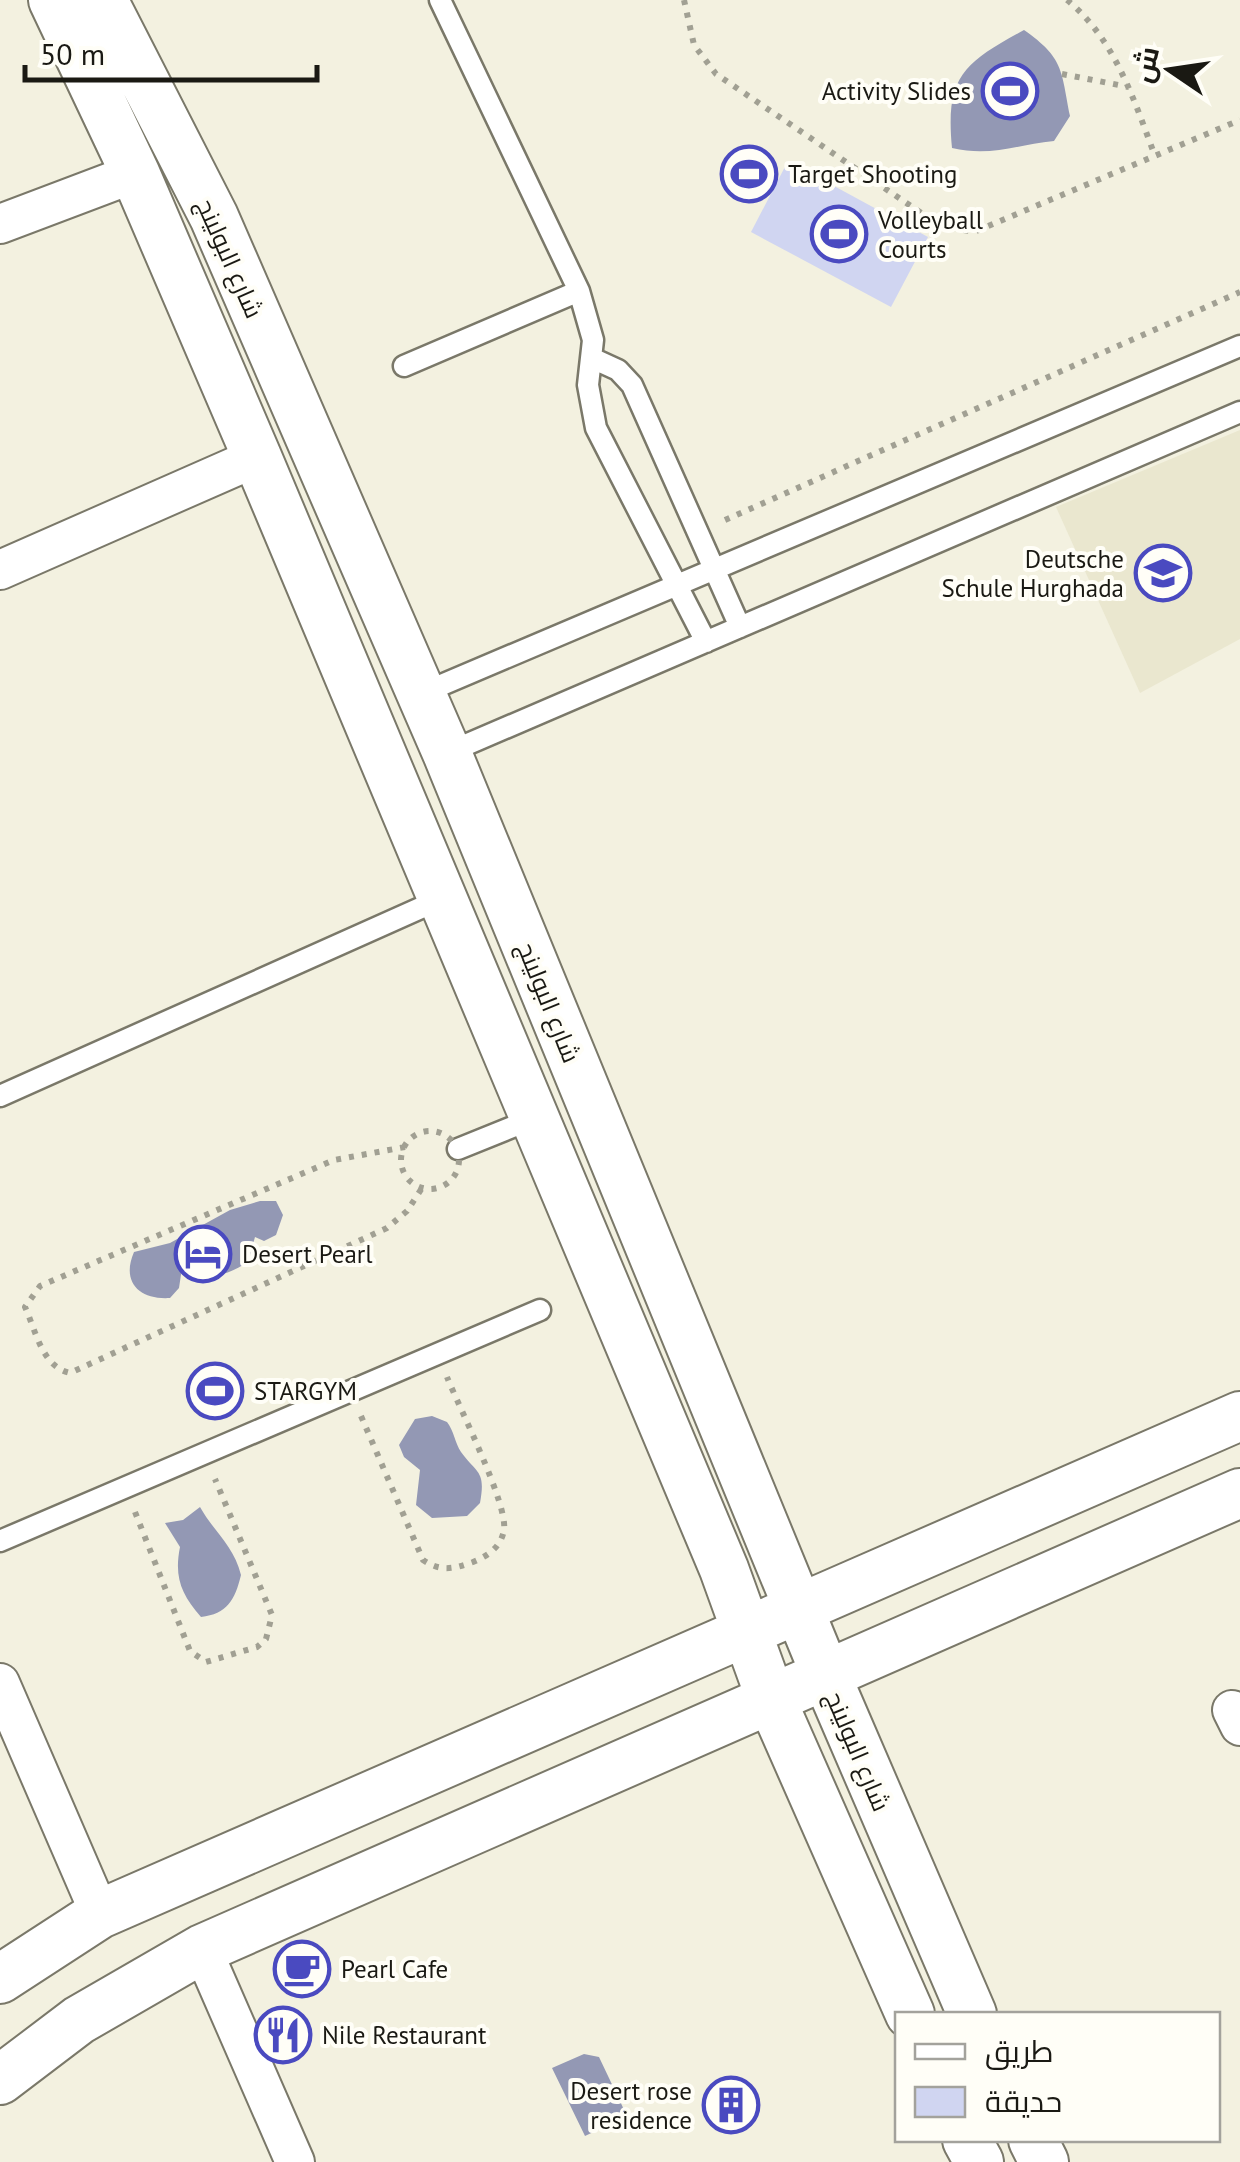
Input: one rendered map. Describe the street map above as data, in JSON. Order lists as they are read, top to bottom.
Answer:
{
  "streets": {
    "street": ["شارع البولينج"]
  },
  "places": {
    "sports": [
      "Activity Slides",
      "Target Shooting",
      "Volleyball Courts",
      "STARGYM"
    ],
    "school or university": ["Deutsche Schule Hurghada"],
    "hotel": ["Desert Pearl"],
    "cafe": ["Pearl Cafe"],
    "restaurant": ["Nile Restaurant"],
    "building": ["Desert rose residence"]
  },
  "legend": ["طريق", "حديقة"],
  "scale_bar": "50 m",
  "north": "left"
}
